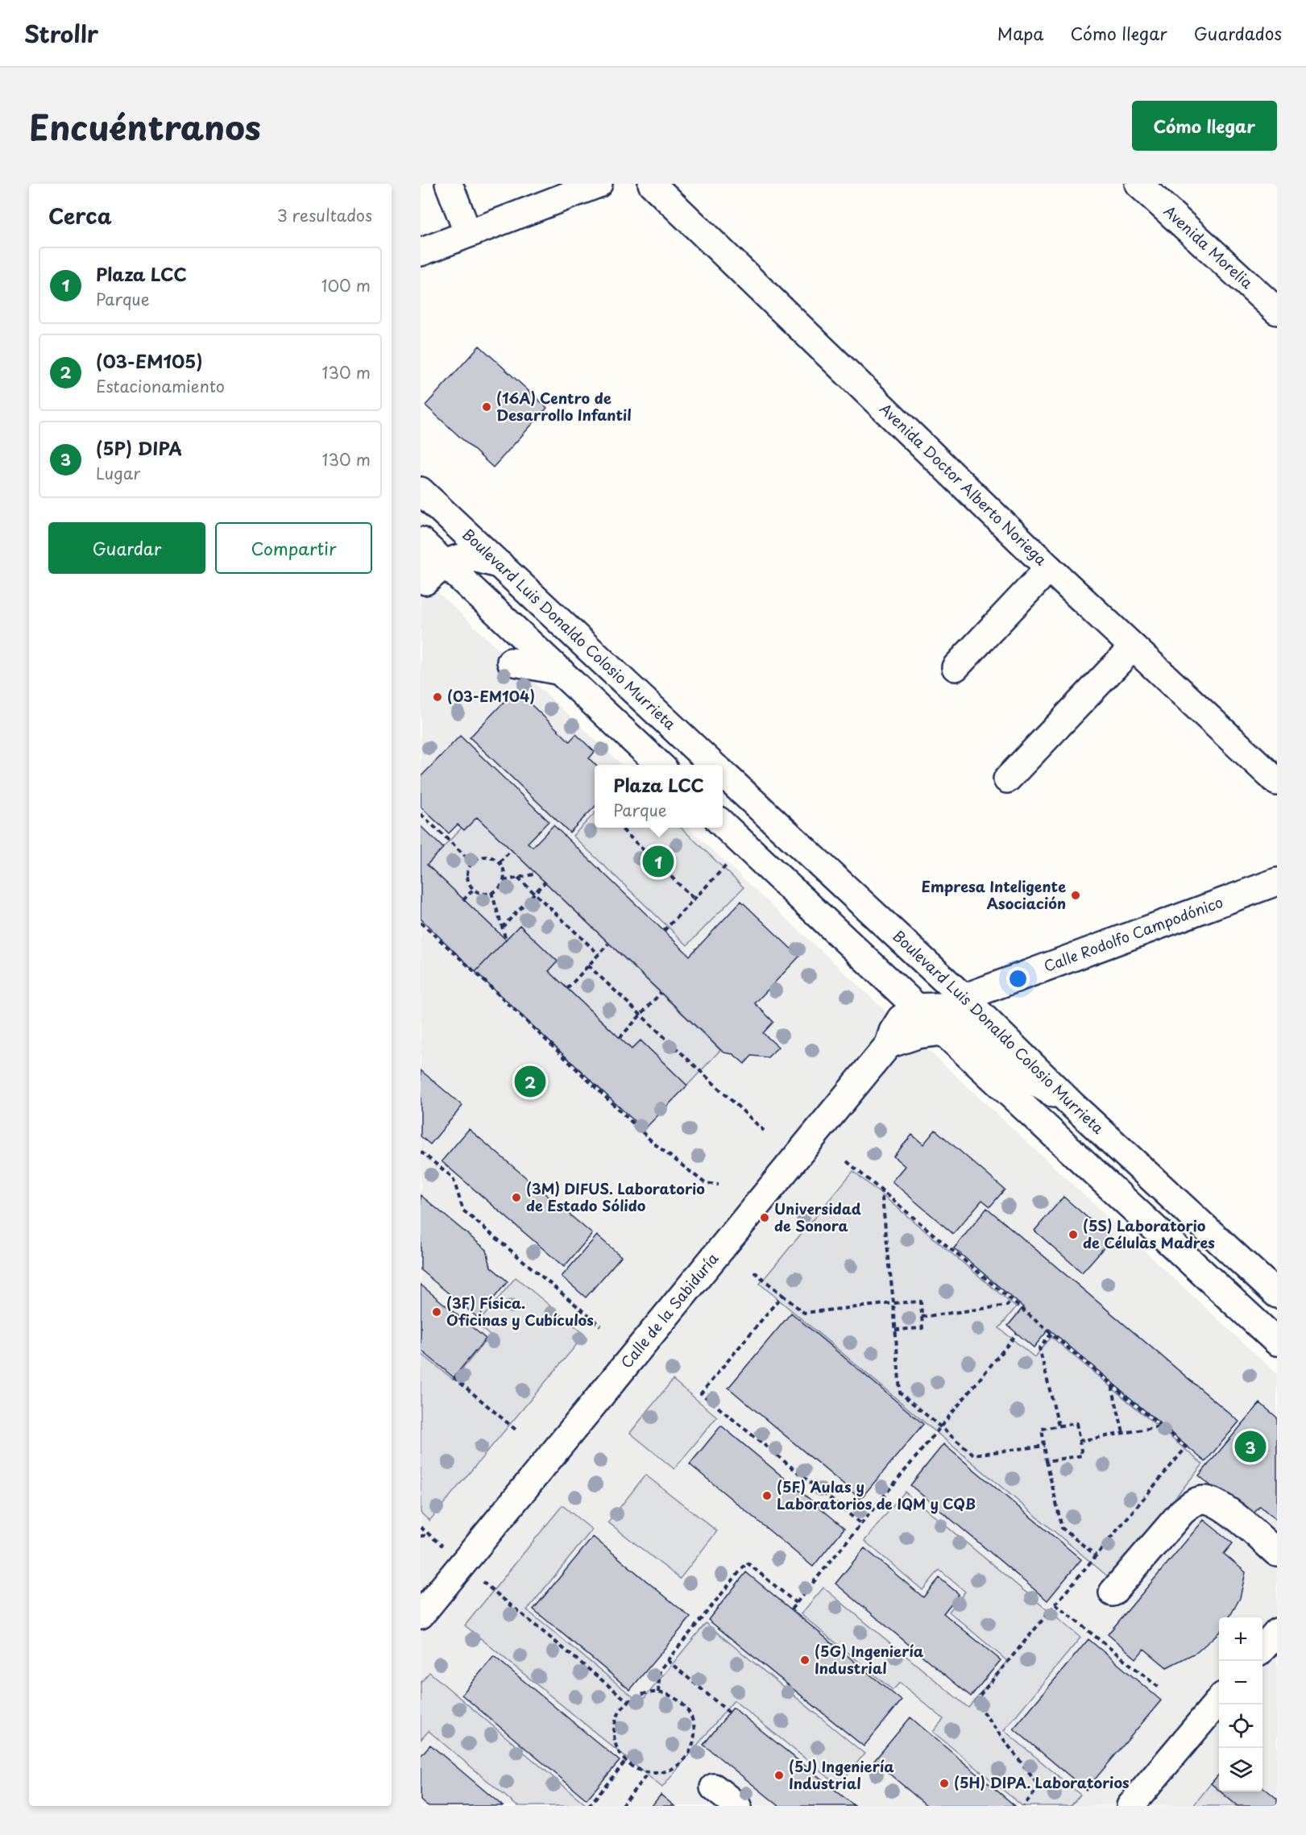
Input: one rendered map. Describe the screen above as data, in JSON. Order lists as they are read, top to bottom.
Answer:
{
  "streets": {
    "main road": [
      "Avenida Morelia",
      "Avenida Doctor Alberto Noriega",
      "Boulevard Luis Donaldo Colosio Murrieta",
      "Calle Rodolfo Campodónico",
      "Calle de la Sabiduría"
    ]
  },
  "crossings": [
    ["Boulevard Luis Donaldo Colosio Murrieta", "Calle Rodolfo Campodónico"]
  ],
  "places": [
    "(16A) Centro de Desarrollo Infantil",
    "(03-EM104)",
    "Empresa Inteligente Asociación",
    "(3M) DIFUS. Laboratorio de Estado Sólido",
    "Universidad de Sonora",
    "(5S) Laboratorio de Células Madres",
    "(3F) Física. Oficinas y Cubículos",
    "(5F) Aulas y Laboratorios de IQM y CQB",
    "(5G) Ingeniería Industrial",
    "(5J) Ingeniería Industrial",
    "(5H) DIPA. Laboratorios"
  ],
  "page": {
    "header": "Strollr",
    "nav": ["Mapa", "Cómo llegar", "Guardados"],
    "title": "Encuéntranos",
    "buttons": [
      "Cómo llegar",
      ["Guardar", "Compartir"]
    ],
    "heading": ["Cerca", "3 resultados"],
    "list": [
      {
        "mark": "1",
        "name": "Plaza LCC",
        "note": "Parque",
        "value": "100 m"
      },
      {
        "mark": "2",
        "name": "(03-EM105)",
        "note": "Estacionamiento",
        "value": "130 m"
      },
      {
        "mark": "3",
        "name": "(5P) DIPA",
        "note": "Lugar",
        "value": "130 m"
      }
    ],
    "popup": ["Plaza LCC", "Parque"],
    "pins": ["1", "2", "3"],
    "map_buttons": ["+", "−"]
  }
}
